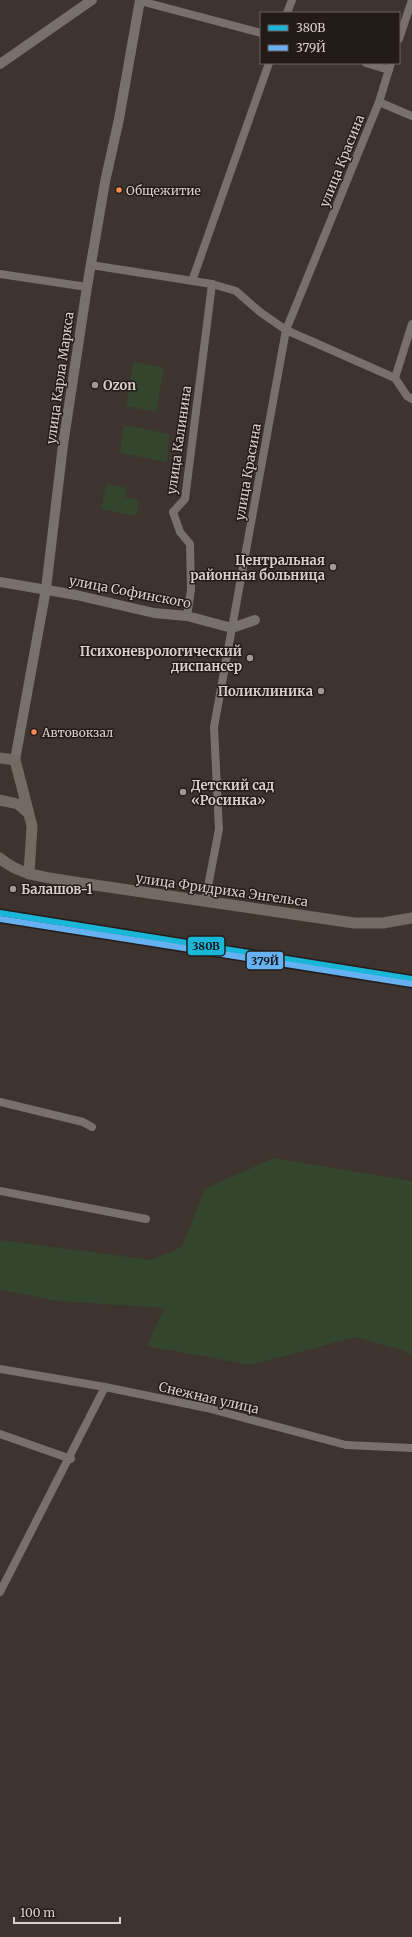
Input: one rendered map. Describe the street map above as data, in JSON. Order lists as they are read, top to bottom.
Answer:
{
  "streets": {
    "main road": ["улица Фридриха Энгельса"],
    "street": [
      "улица Красина",
      "улица Карла Маркса",
      "улица Калинина",
      "улица Софинского",
      "Снежная улица"
    ]
  },
  "crossings": [
    ["улица Красина", "улица Софинского"],
    ["улица Красина", "улица Фридриха Энгельса"],
    ["улица Карла Маркса", "улица Софинского"],
    ["улица Калинина", "улица Софинского"]
  ],
  "places": [
    "Общежитие",
    "Ozon",
    "Центральная районная больница",
    "Психоневрологический диспансер",
    "Поликлиника",
    "Автовокзал",
    "Детский сад «Росинка»",
    "Балашов-1"
  ],
  "lines": ["transit line 380В", "transit line 379Й"],
  "legend": ["380В", "379Й"],
  "scale_bar": "100 m"
}
